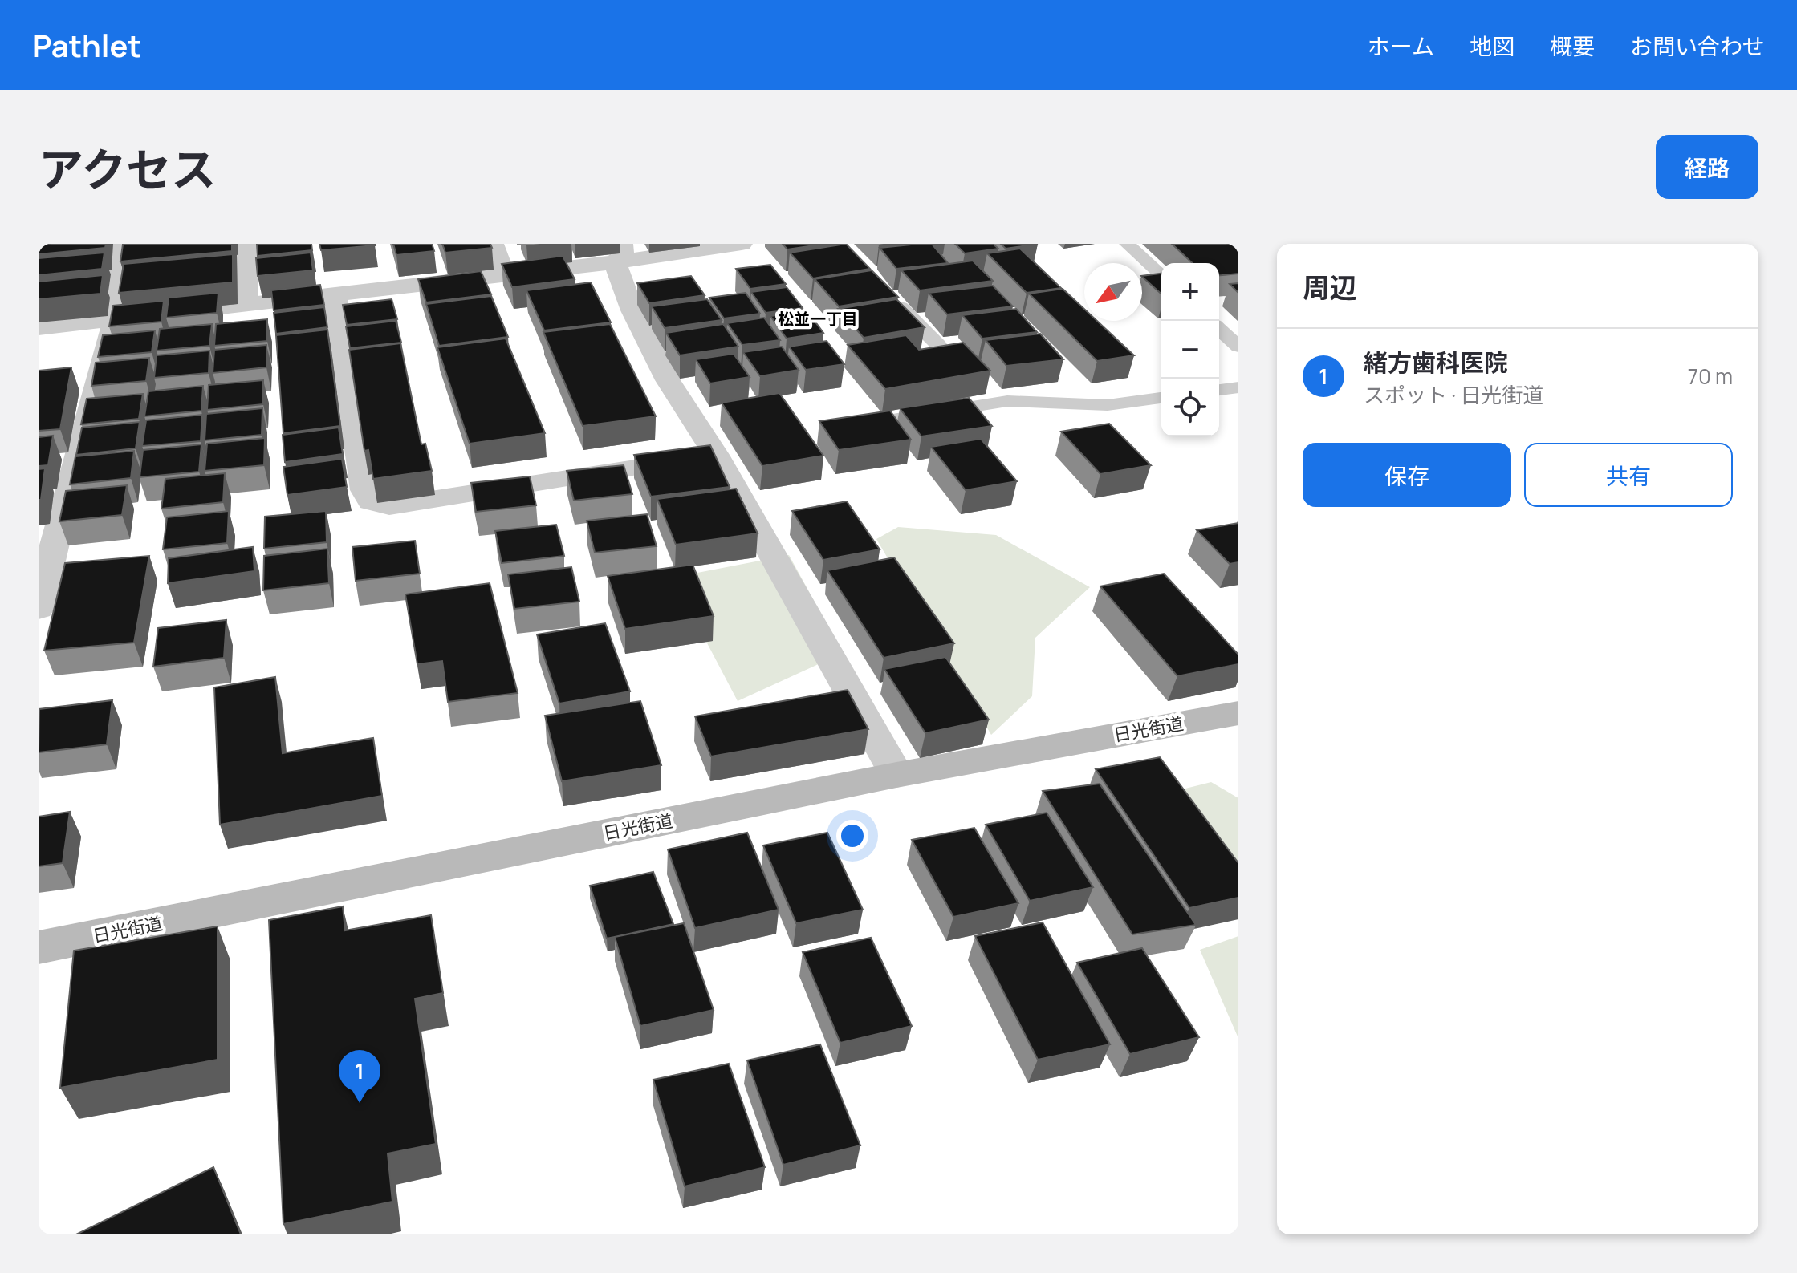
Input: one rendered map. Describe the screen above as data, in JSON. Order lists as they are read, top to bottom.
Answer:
{
  "streets": {
    "main road": ["日光街道"]
  },
  "districts": ["松並一丁目"],
  "north": "bottom left",
  "page": {
    "header": "Pathlet",
    "nav": [
      "ホーム",
      "地図",
      "概要",
      "お問い合わせ"
    ],
    "title": "アクセス",
    "buttons": [
      "経路",
      ["保存", "共有"]
    ],
    "heading": "周辺",
    "map_buttons": ["+", "−"],
    "list": [
      {
        "mark": "1",
        "name": "緒方歯科医院",
        "note": "スポット · 日光街道",
        "value": "70 m"
      }
    ],
    "pins": "1"
  }
}
